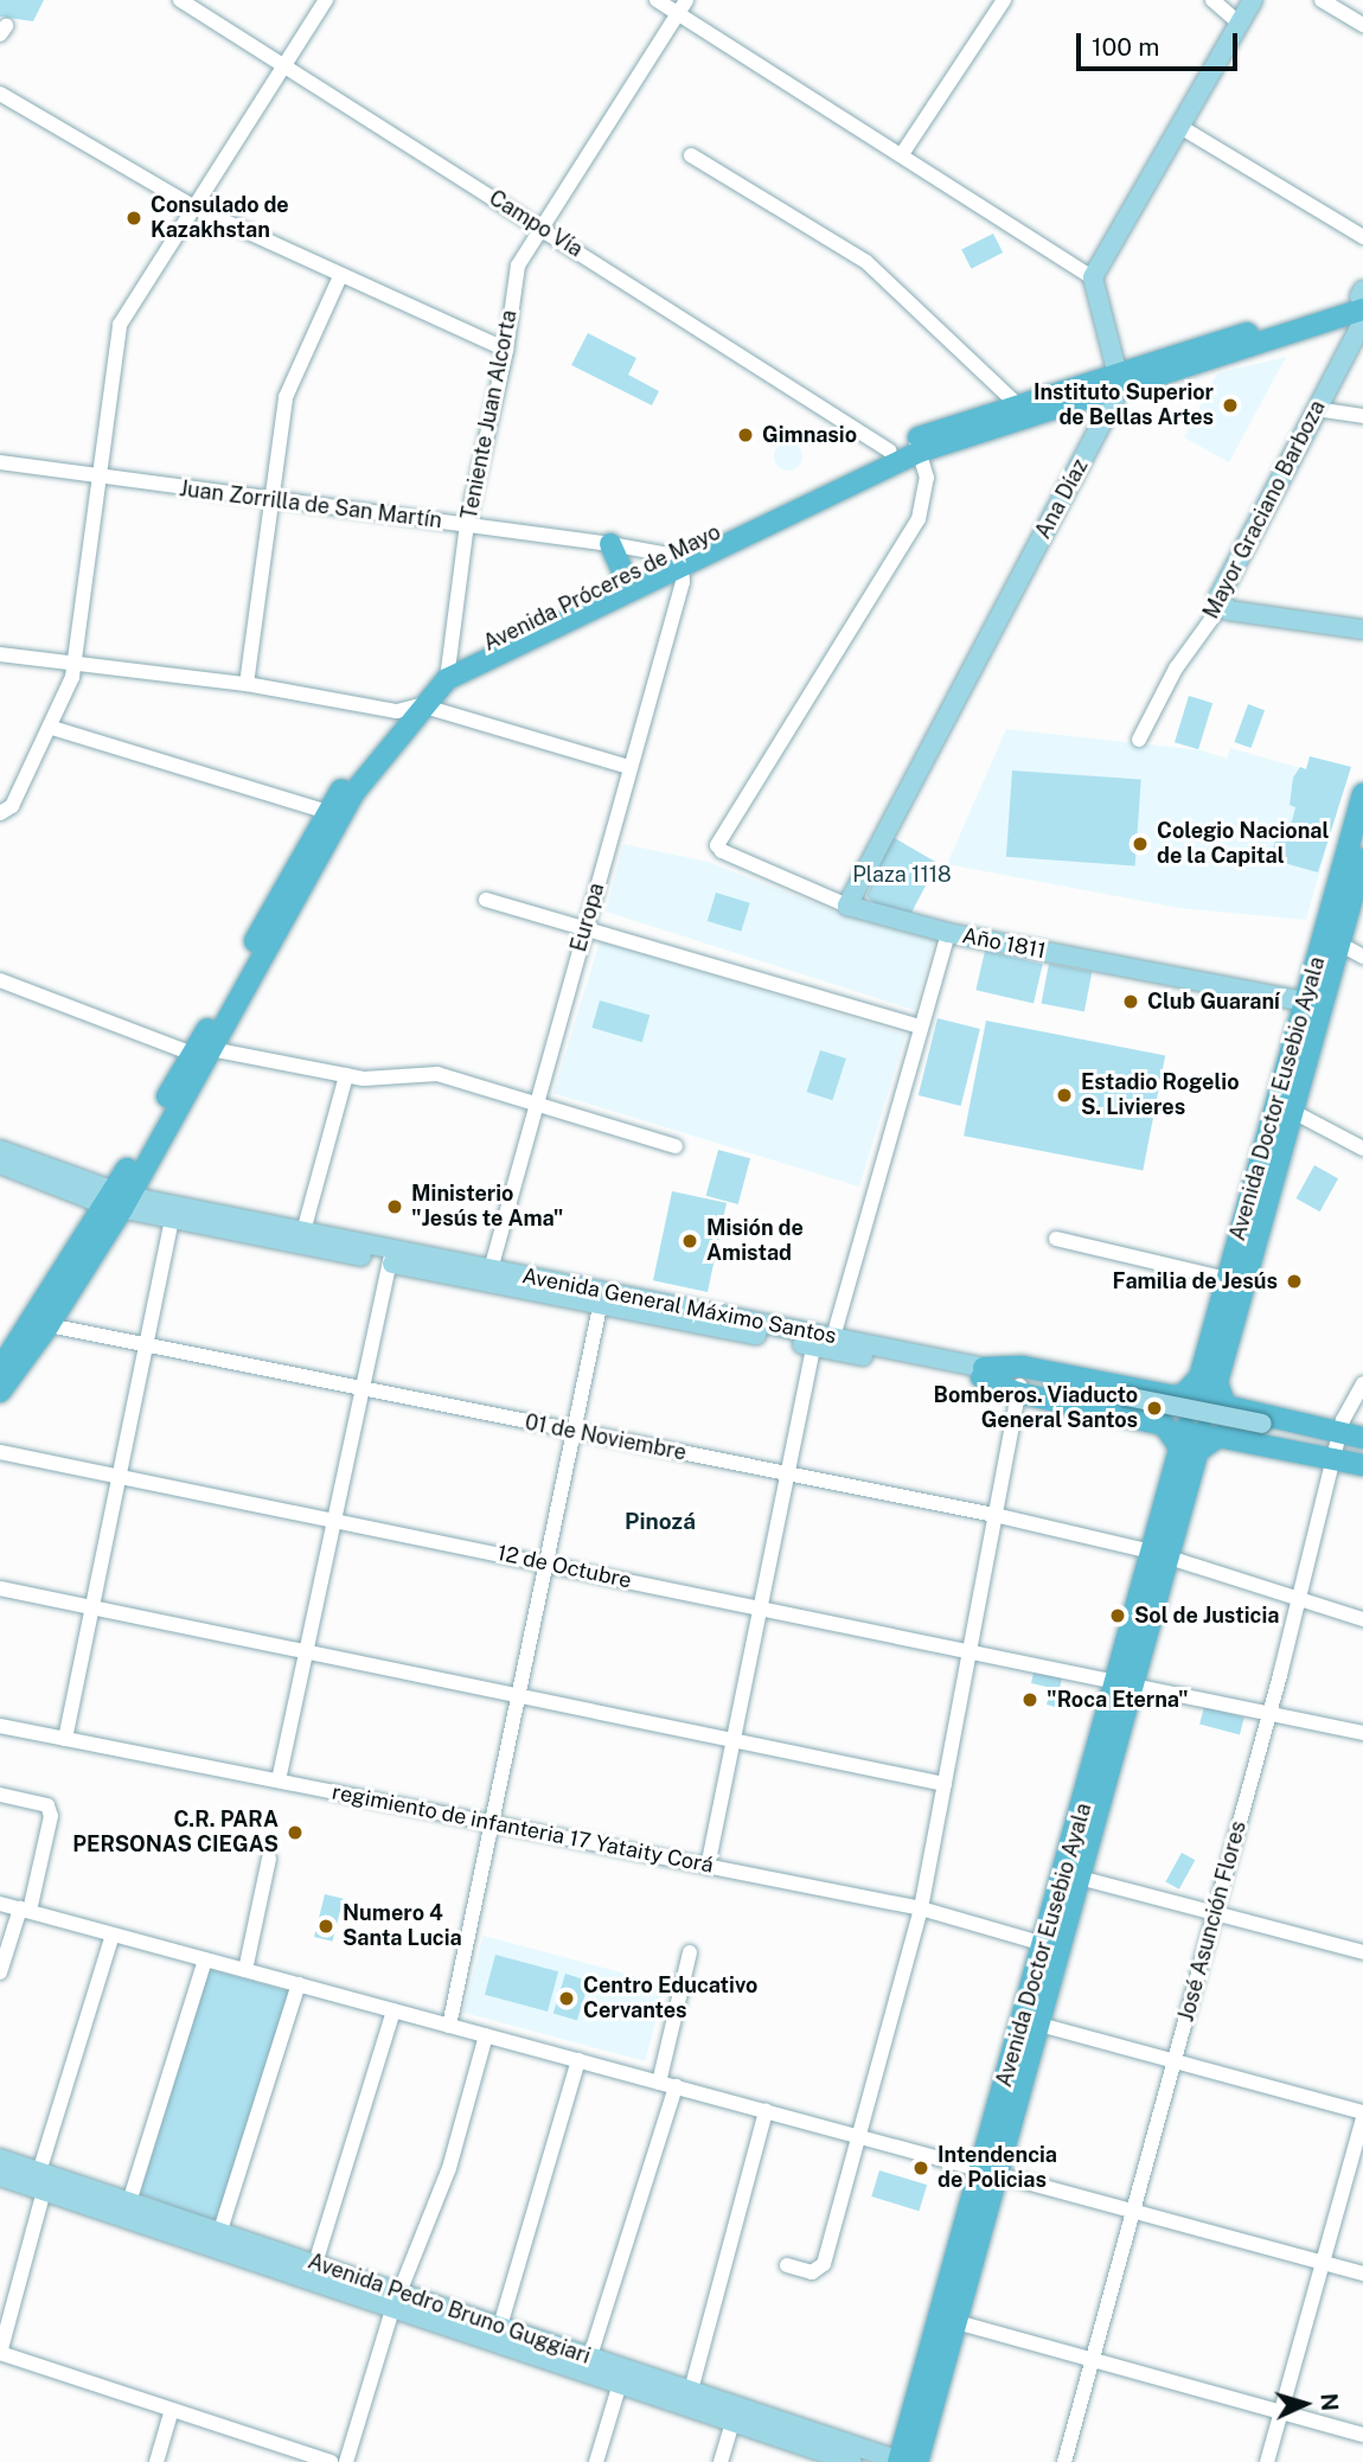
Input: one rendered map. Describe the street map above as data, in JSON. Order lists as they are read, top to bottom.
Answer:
{
  "streets": {
    "highway": ["Avenida Próceres de Mayo", "Avenida Doctor Eusebio Ayala"],
    "main road": [
      "Ana Díaz",
      "Mayor Graciano Barboza",
      "Año 1811",
      "Avenida General Máximo Santos",
      "Avenida Pedro Bruno Guggiari"
    ],
    "street": [
      "Campo Vía",
      "Teniente Juan Alcorta",
      "Juan Zorrilla de San Martín",
      "Europa",
      "01 de Noviembre",
      "12 de Octubre",
      "regimiento de infanteria 17 Yataity Corá",
      "José Asunción Flores"
    ]
  },
  "crossings": [
    ["Campo Vía", "Teniente Juan Alcorta"],
    ["Campo Vía", "Avenida Próceres de Mayo"],
    ["Teniente Juan Alcorta", "Juan Zorrilla de San Martín"],
    ["Teniente Juan Alcorta", "Avenida Próceres de Mayo"],
    ["Ana Díaz", "Avenida Próceres de Mayo"],
    ["Ana Díaz", "Año 1811"],
    ["Juan Zorrilla de San Martín", "Avenida Próceres de Mayo"],
    ["Juan Zorrilla de San Martín", "Europa"],
    ["Avenida Próceres de Mayo", "Europa"],
    ["Avenida Próceres de Mayo", "Año 1811"],
    ["Avenida Próceres de Mayo", "Avenida General Máximo Santos"],
    ["Europa", "Avenida General Máximo Santos"],
    ["Año 1811", "Avenida Doctor Eusebio Ayala"],
    ["Avenida Doctor Eusebio Ayala", "01 de Noviembre"],
    ["Avenida Doctor Eusebio Ayala", "12 de Octubre"],
    ["Avenida Doctor Eusebio Ayala", "regimiento de infanteria 17 Yataity Corá"],
    ["Avenida Doctor Eusebio Ayala", "Avenida Pedro Bruno Guggiari"],
    ["Avenida General Máximo Santos", "José Asunción Flores"],
    ["01 de Noviembre", "José Asunción Flores"],
    ["12 de Octubre", "José Asunción Flores"]
  ],
  "districts": ["Pinozá"],
  "parks": ["Plaza 1118"],
  "places": [
    "Consulado de Kazakhstan",
    "Instituto Superior de Bellas Artes",
    "Gimnasio",
    "Colegio Nacional de la Capital",
    "Club Guaraní",
    "Estadio Rogelio S. Livieres",
    "Ministerio \"Jesús te Ama\"",
    "Misión de Amistad",
    "Familia de Jesús",
    "Bomberos. Viaducto General Santos",
    "Sol de Justicia",
    "\"Roca Eterna\"",
    "C.R. PARA PERSONAS CIEGAS",
    "Numero 4 Santa Lucia",
    "Centro Educativo Cervantes",
    "Intendencia de Policias"
  ],
  "scale_bar": "100 m",
  "north": "right"
}
